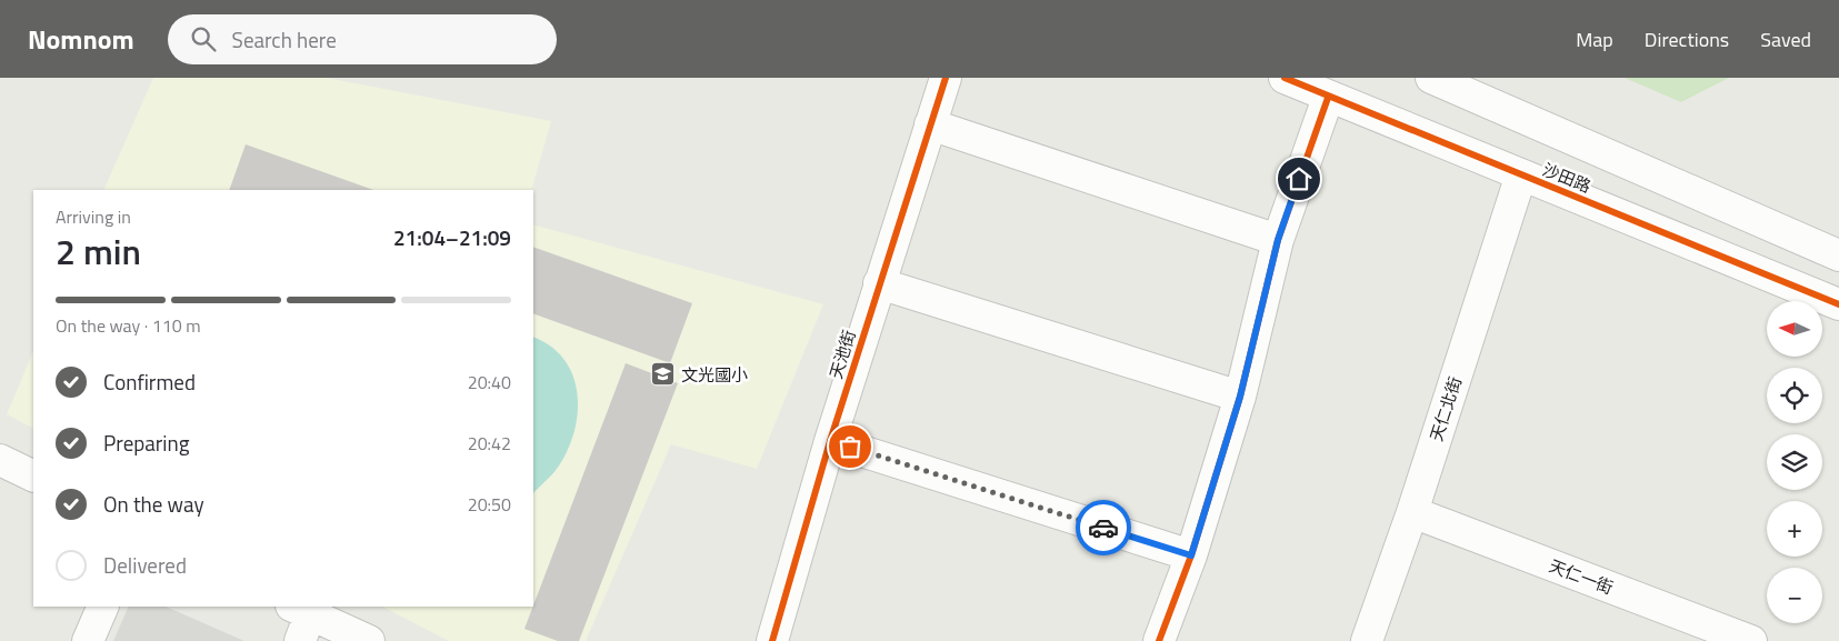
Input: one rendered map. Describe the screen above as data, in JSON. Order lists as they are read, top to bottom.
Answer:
{
  "streets": {
    "street": [
      "沙田路",
      "天池街",
      "天仁北街",
      "天仁一街"
    ]
  },
  "crossings": [
    ["沙田路", "天仁北街"],
    ["天仁北街", "天仁一街"]
  ],
  "places": {
    "school or university": ["文光國小"]
  },
  "north": "left",
  "page": {
    "header": "Nomnom",
    "search": "Search here",
    "nav": ["Map", "Directions", "Saved"],
    "heading": ["2 min", "Arriving in", "21:04–21:09"],
    "bar": "On the way · 110 m",
    "map_buttons": ["+", "−"],
    "list": [
      ["Confirmed", "20:40"],
      ["Preparing", "20:42"],
      ["On the way", "20:50"],
      "Delivered"
    ]
  }
}
